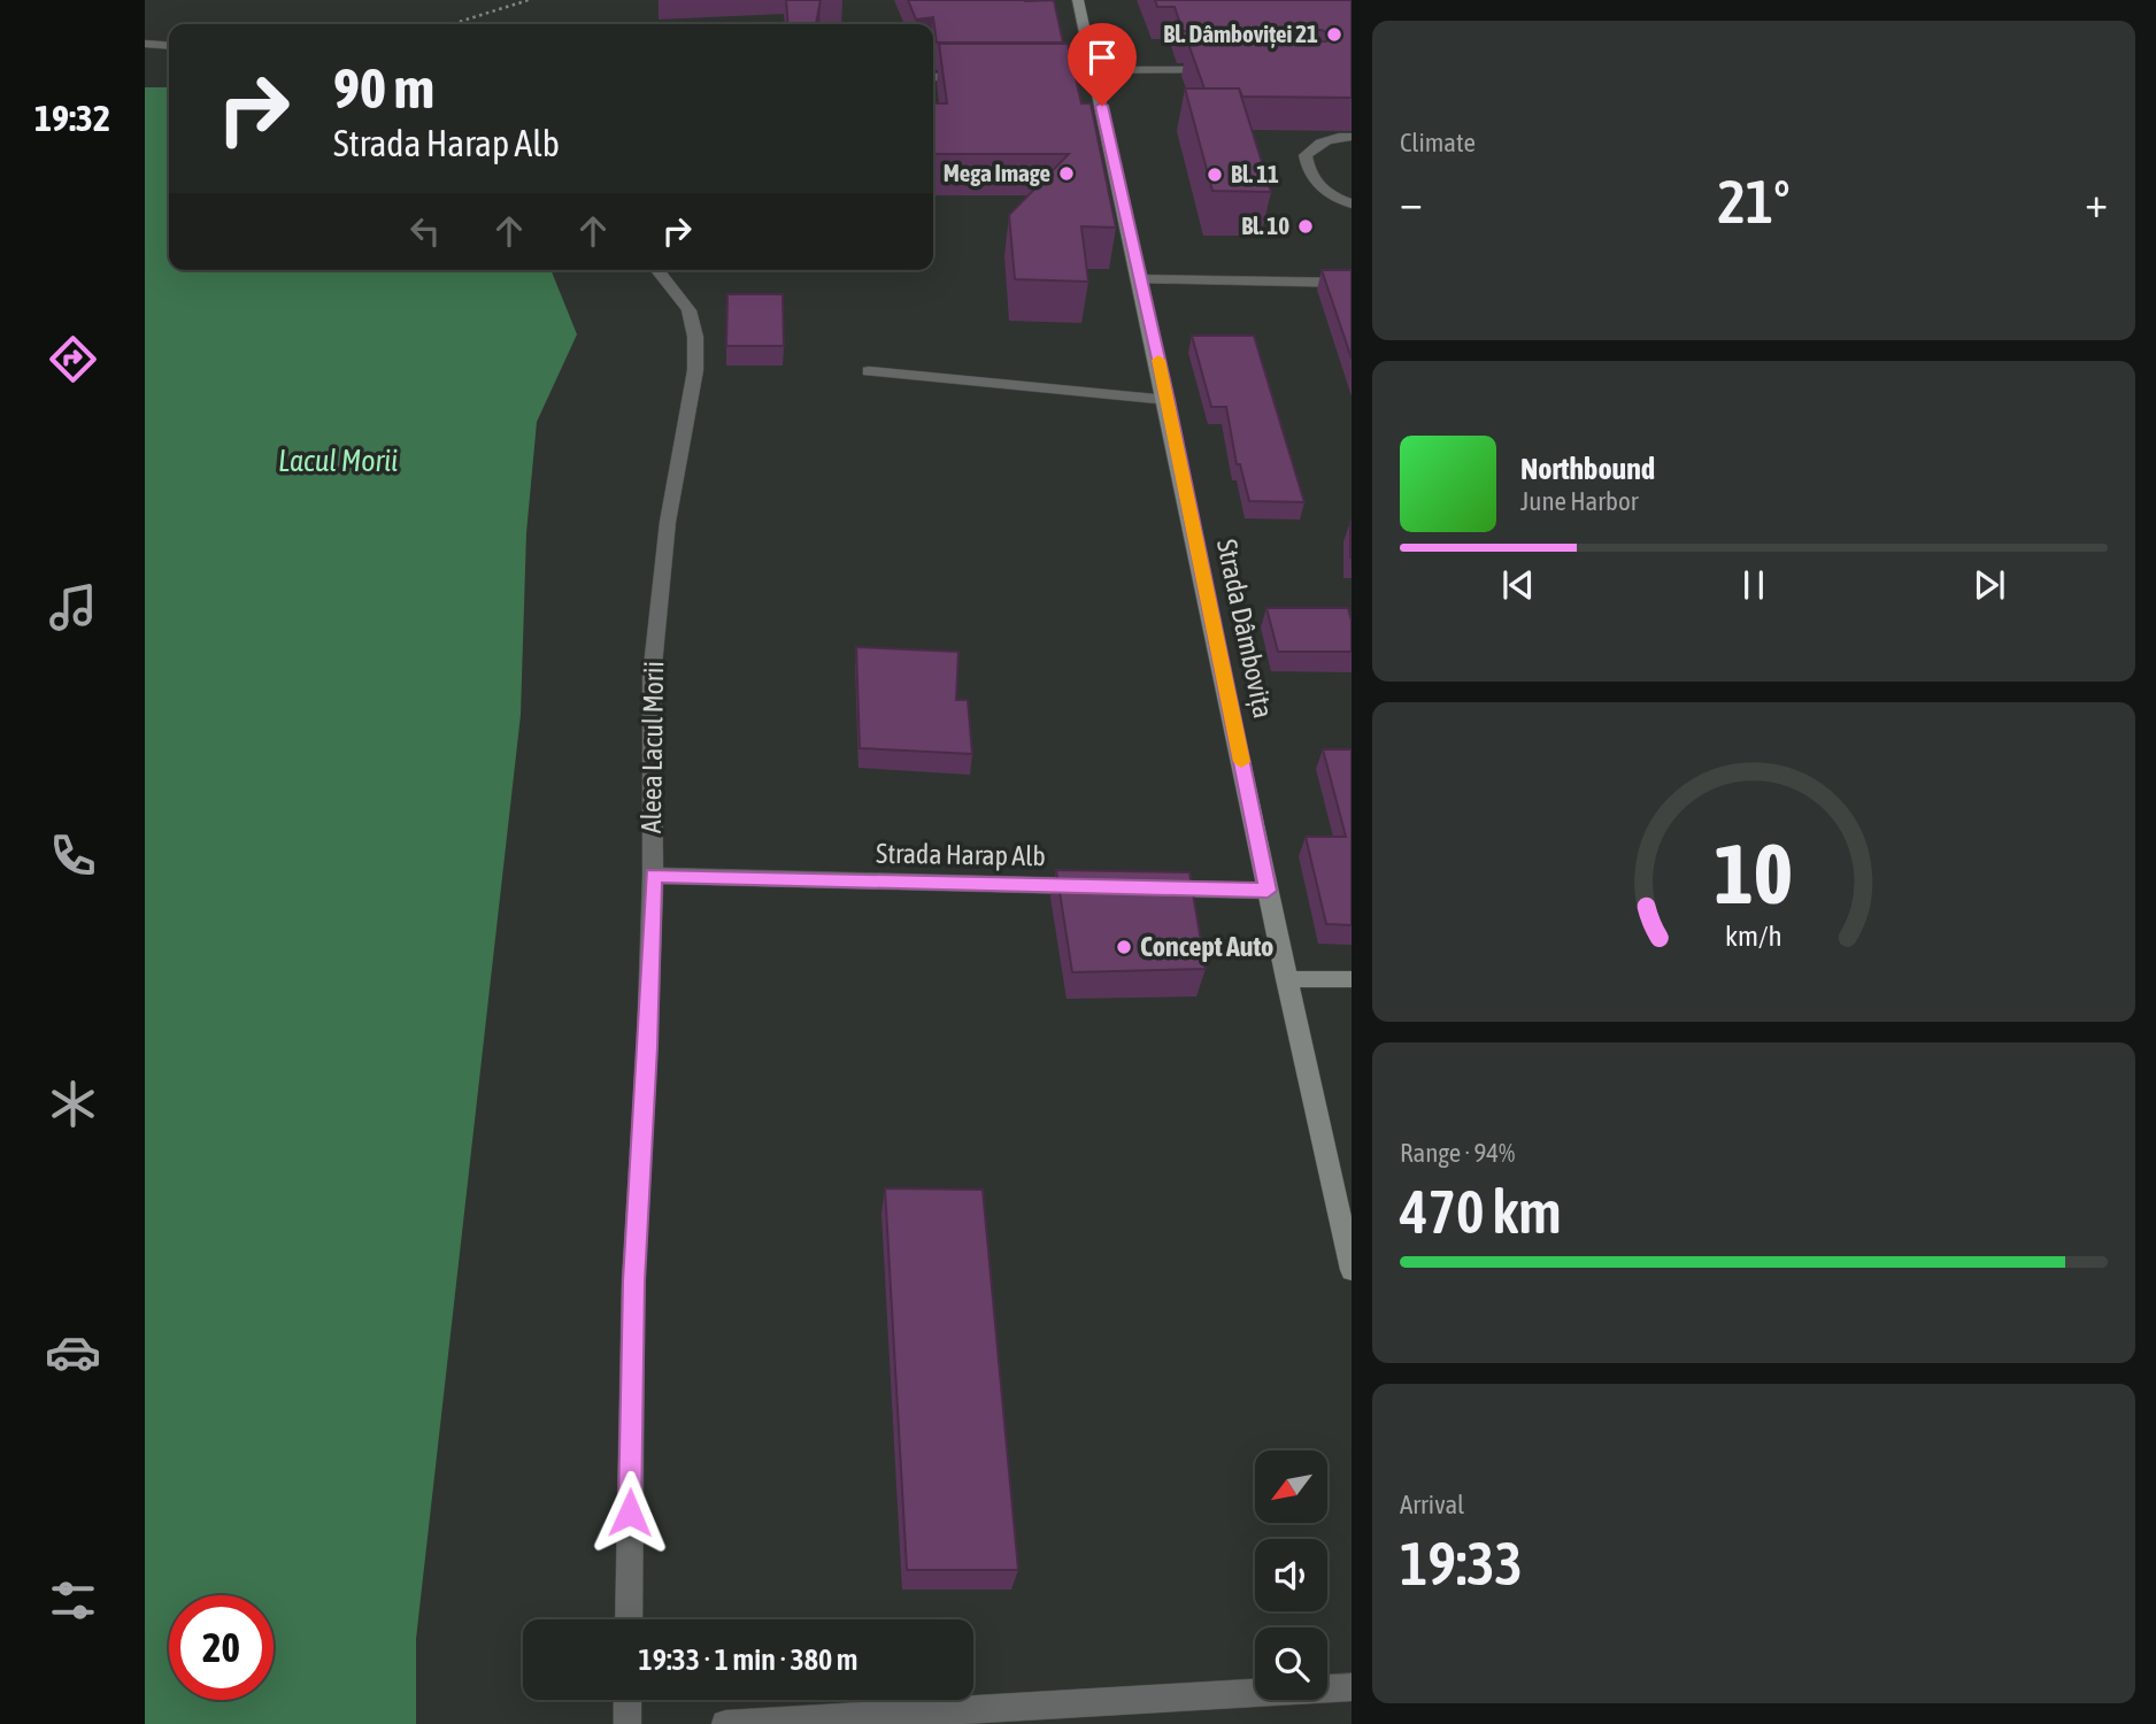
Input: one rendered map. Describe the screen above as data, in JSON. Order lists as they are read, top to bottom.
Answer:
{
  "streets": {
    "street": ["Strada Dâmbovița", "Aleea Lacul Morii", "Strada Harap Alb"]
  },
  "crossings": [
    ["Aleea Lacul Morii", "Strada Harap Alb"]
  ],
  "water": ["Lacul Morii"],
  "places": [
    "Bl. Dâmboviței 21",
    "Mega Image",
    "Bl. 11",
    "Bl. 10",
    "Concept Auto"
  ],
  "north": "bottom left",
  "page": {
    "tabs": "19:32",
    "tile": [
      "Climate",
      ["Range · 94%", "470 km"],
      ["Arrival", "19:33"]
    ],
    "turn": ["90 m", "Strada Harap Alb"],
    "heat": ["−", "21°", "+"],
    "song": ["Northbound", "June Harbor"],
    "limit": "20",
    "trip": "19:33 · 1 min · 380 m",
    "gauge": ["10", "km/h"]
  }
}
